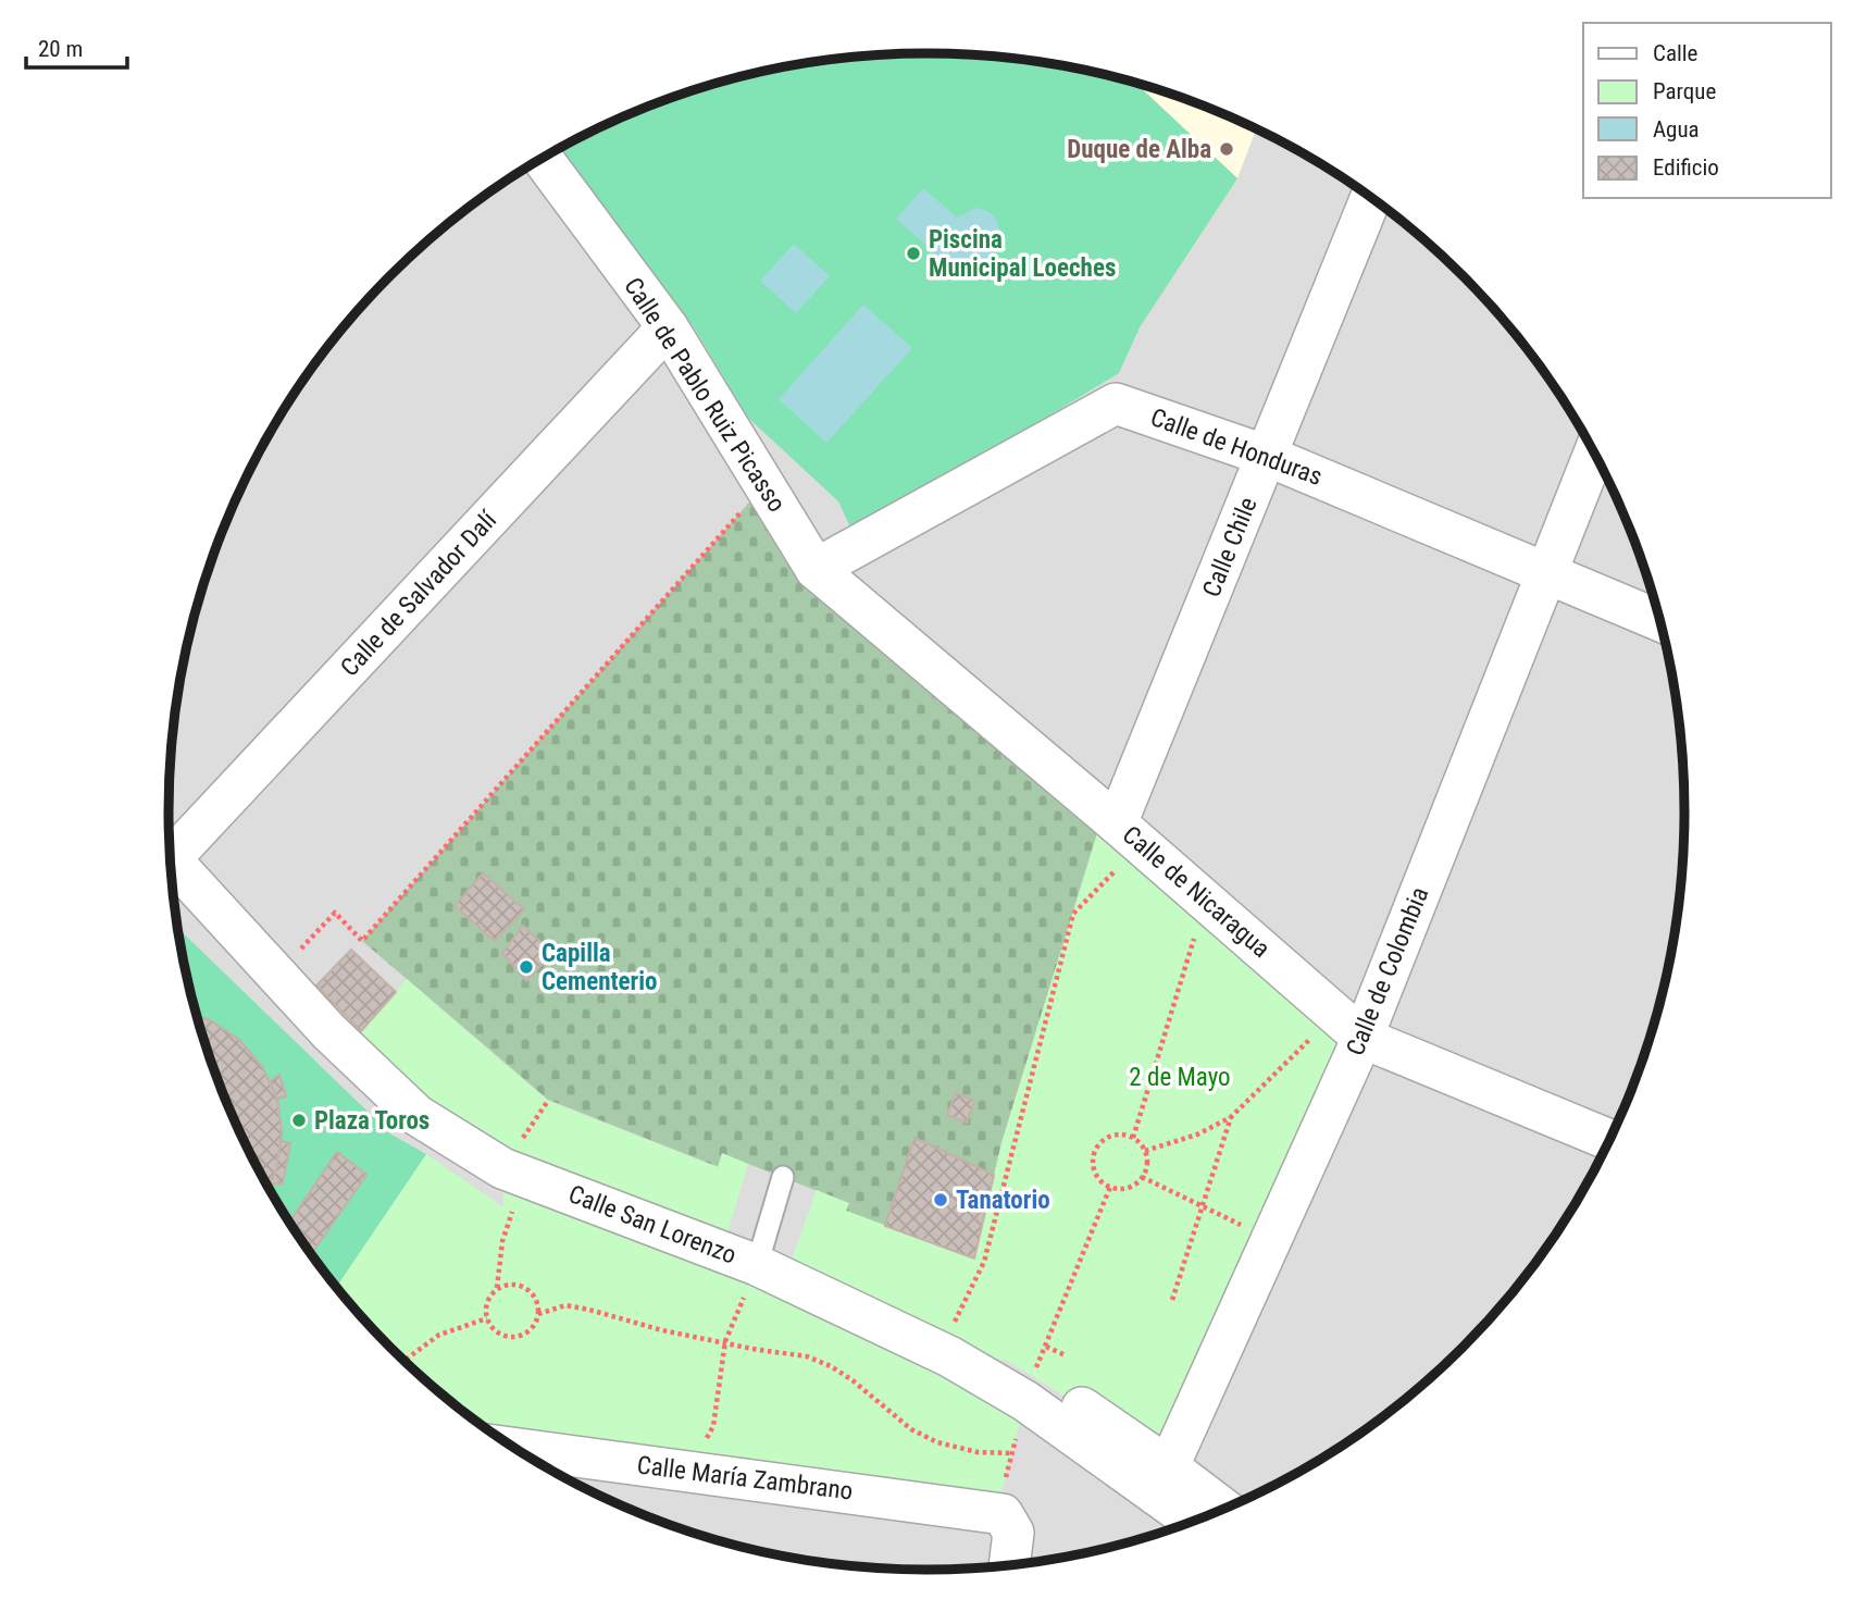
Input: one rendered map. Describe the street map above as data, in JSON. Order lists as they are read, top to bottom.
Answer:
{
  "streets": {
    "street": [
      "Calle de Pablo Ruiz Picasso",
      "Calle de Honduras",
      "Calle Chile",
      "Calle de Salvador Dalí",
      "Calle de Nicaragua",
      "Calle de Colombia",
      "Calle San Lorenzo",
      "Calle María Zambrano"
    ]
  },
  "crossings": [
    ["Calle de Pablo Ruiz Picasso", "Calle de Honduras"],
    ["Calle de Pablo Ruiz Picasso", "Calle de Salvador Dalí"],
    ["Calle de Pablo Ruiz Picasso", "Calle de Nicaragua"],
    ["Calle de Honduras", "Calle Chile"],
    ["Calle de Honduras", "Calle de Nicaragua"],
    ["Calle de Honduras", "Calle de Colombia"],
    ["Calle Chile", "Calle de Nicaragua"],
    ["Calle de Nicaragua", "Calle de Colombia"],
    ["Calle de Colombia", "Calle San Lorenzo"]
  ],
  "parks": ["2 de Mayo"],
  "places": [
    "Duque de Alba",
    "Piscina Municipal Loeches",
    "Capilla Cementerio",
    "Plaza Toros",
    "Tanatorio"
  ],
  "legend": [
    "Calle",
    "Parque",
    "Agua",
    "Edificio"
  ],
  "scale_bar": "20 m"
}
